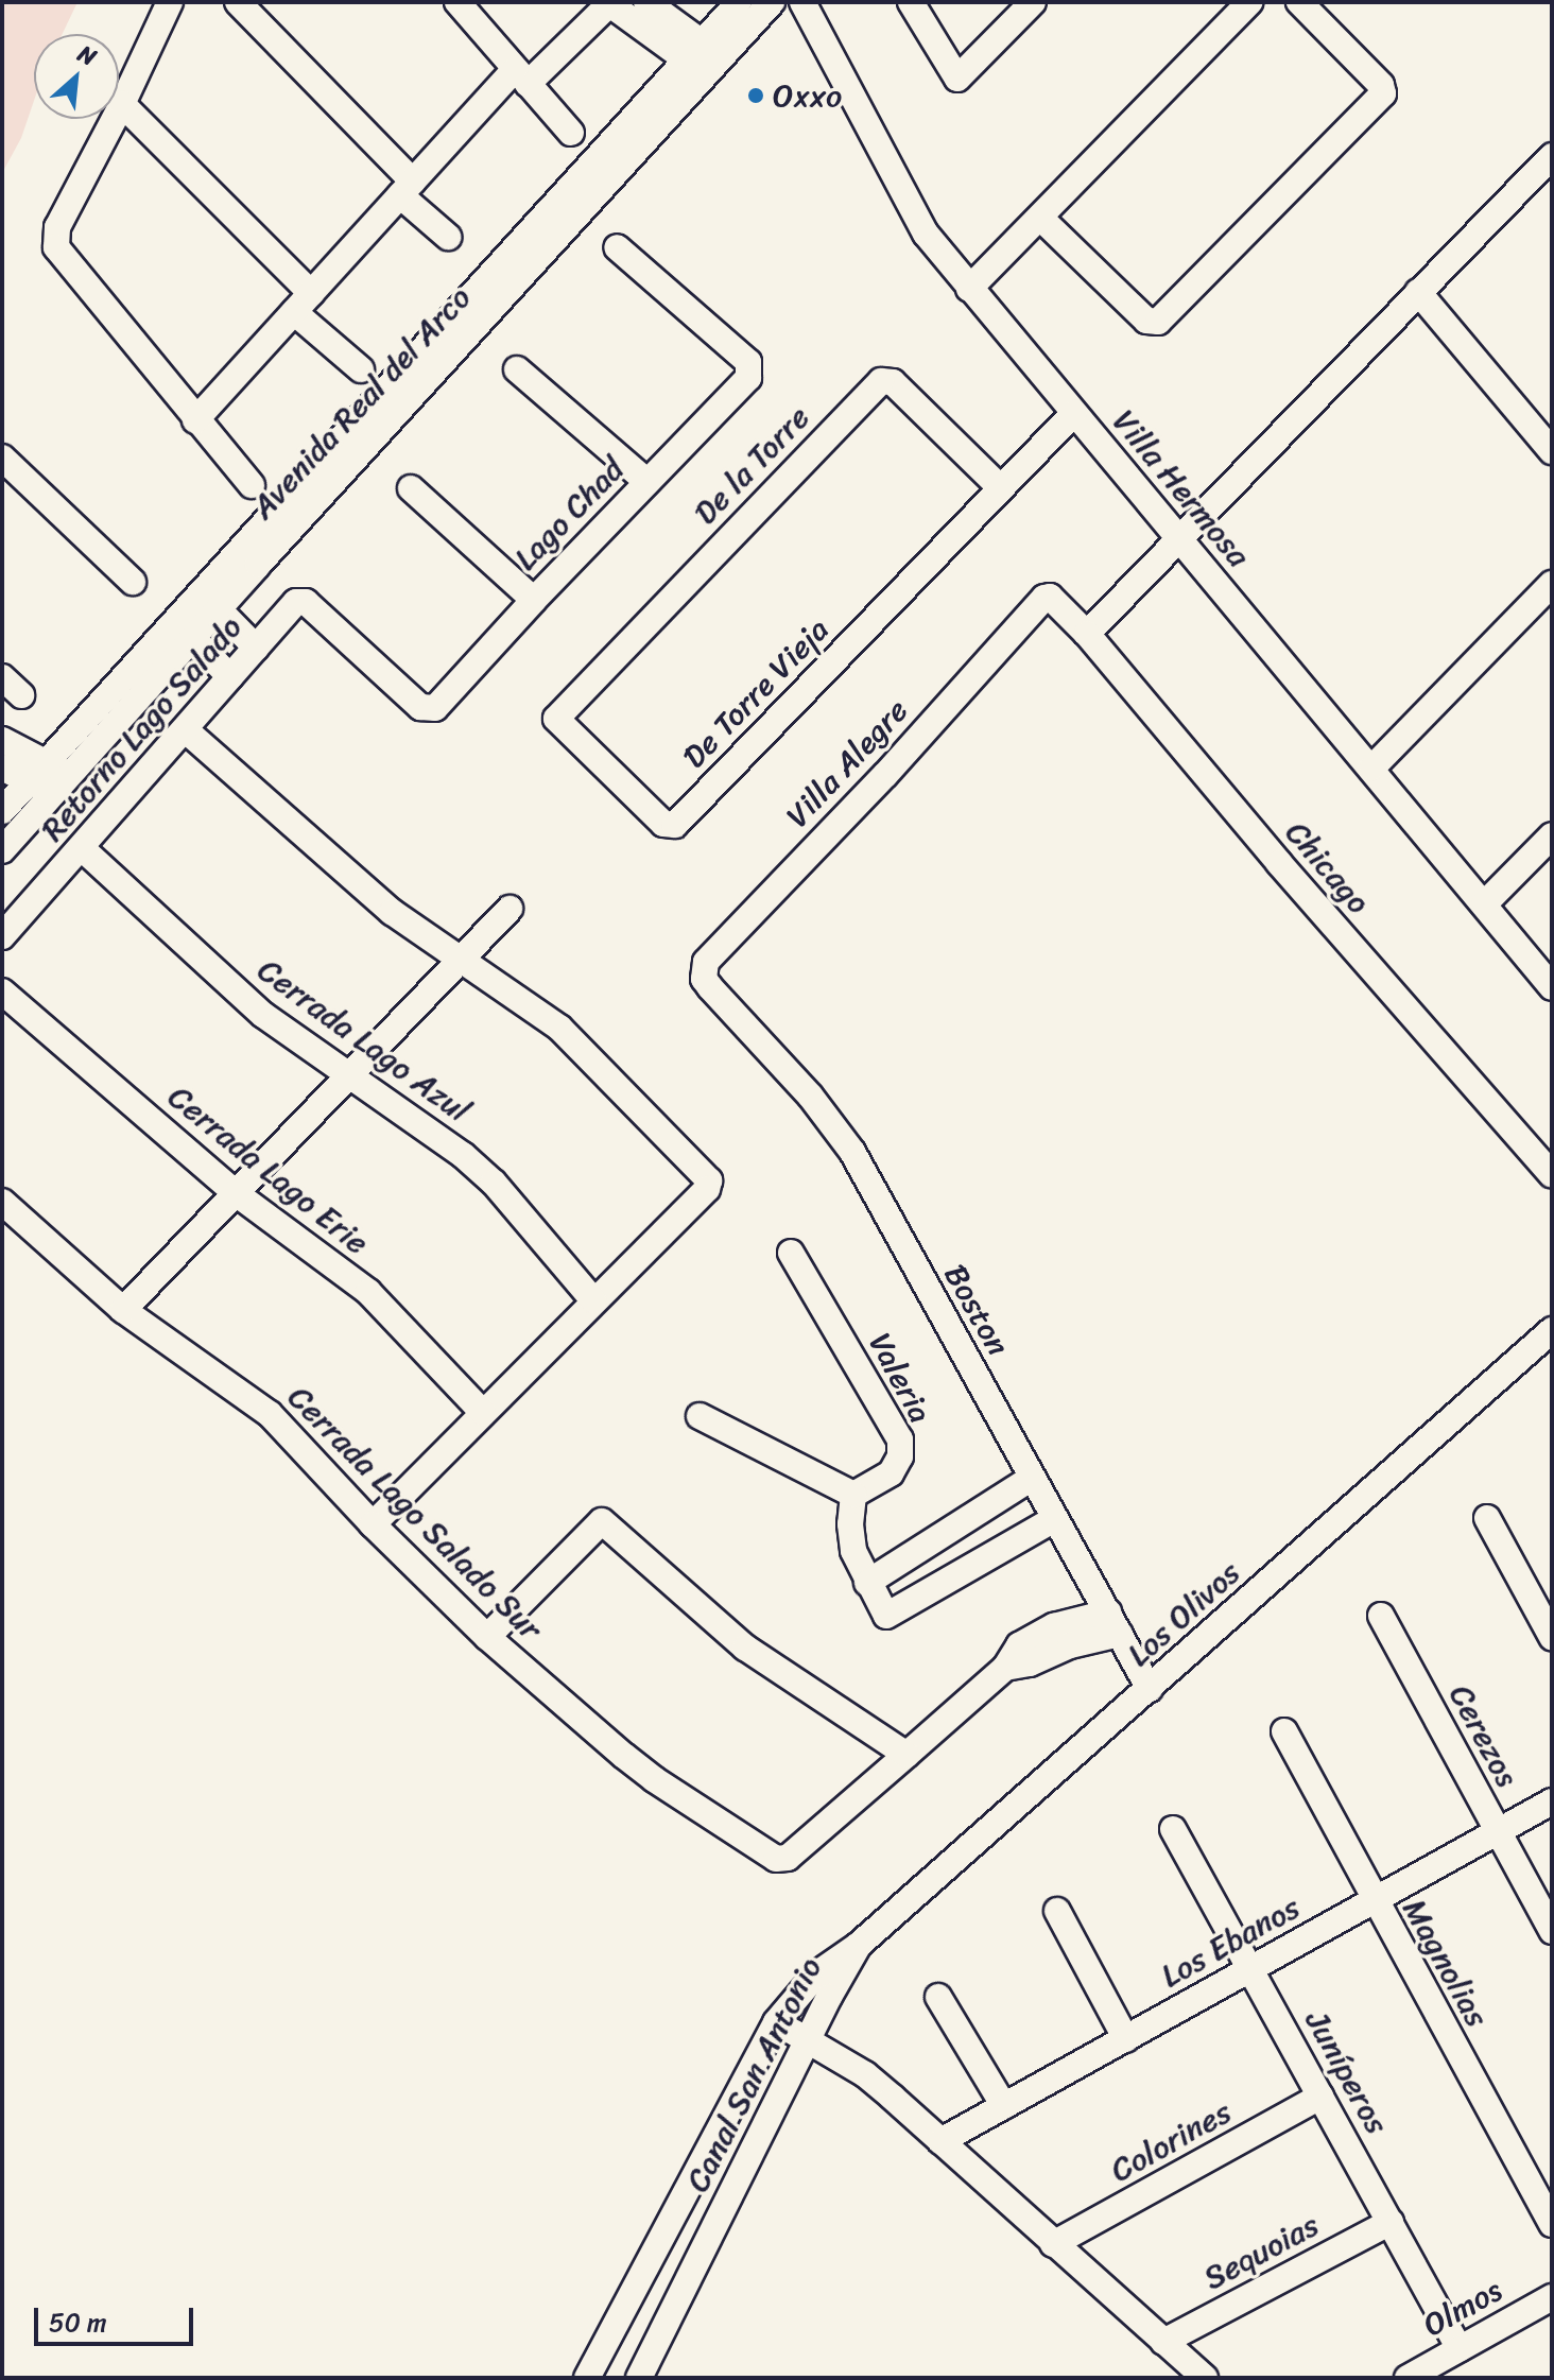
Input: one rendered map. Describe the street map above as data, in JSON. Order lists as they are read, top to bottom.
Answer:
{
  "streets": {
    "street": [
      "Avenida Real del Arco",
      "De la Torre",
      "Villa Hermosa",
      "Lago Chad",
      "De Torre Vieja",
      "Retorno Lago Salado",
      "Villa Alegre",
      "Chicago",
      "Cerrada Lago Azul",
      "Cerrada Lago Erie",
      "Boston",
      "Valeria",
      "Cerrada Lago Salado Sur",
      "Los Olivos",
      "Cerezos",
      "Los Ebanos",
      "Magnolias",
      "Juníperos",
      "Canal San Antonio",
      "Colorines",
      "Sequoias",
      "Olmos"
    ]
  },
  "crossings": [
    ["De la Torre", "De Torre Vieja"],
    ["Lago Chad", "Retorno Lago Salado"],
    ["Retorno Lago Salado", "Cerrada Lago Azul"],
    ["Villa Alegre", "Chicago"],
    ["Villa Alegre", "Boston"],
    ["Boston", "Los Olivos"],
    ["Los Olivos", "Canal San Antonio"],
    ["Cerezos", "Los Ebanos"],
    ["Los Ebanos", "Magnolias"],
    ["Los Ebanos", "Juníperos"],
    ["Juníperos", "Colorines"],
    ["Juníperos", "Sequoias"],
    ["Juníperos", "Olmos"]
  ],
  "places": ["Oxxo"],
  "scale_bar": "50 m",
  "north": "top right"
}
